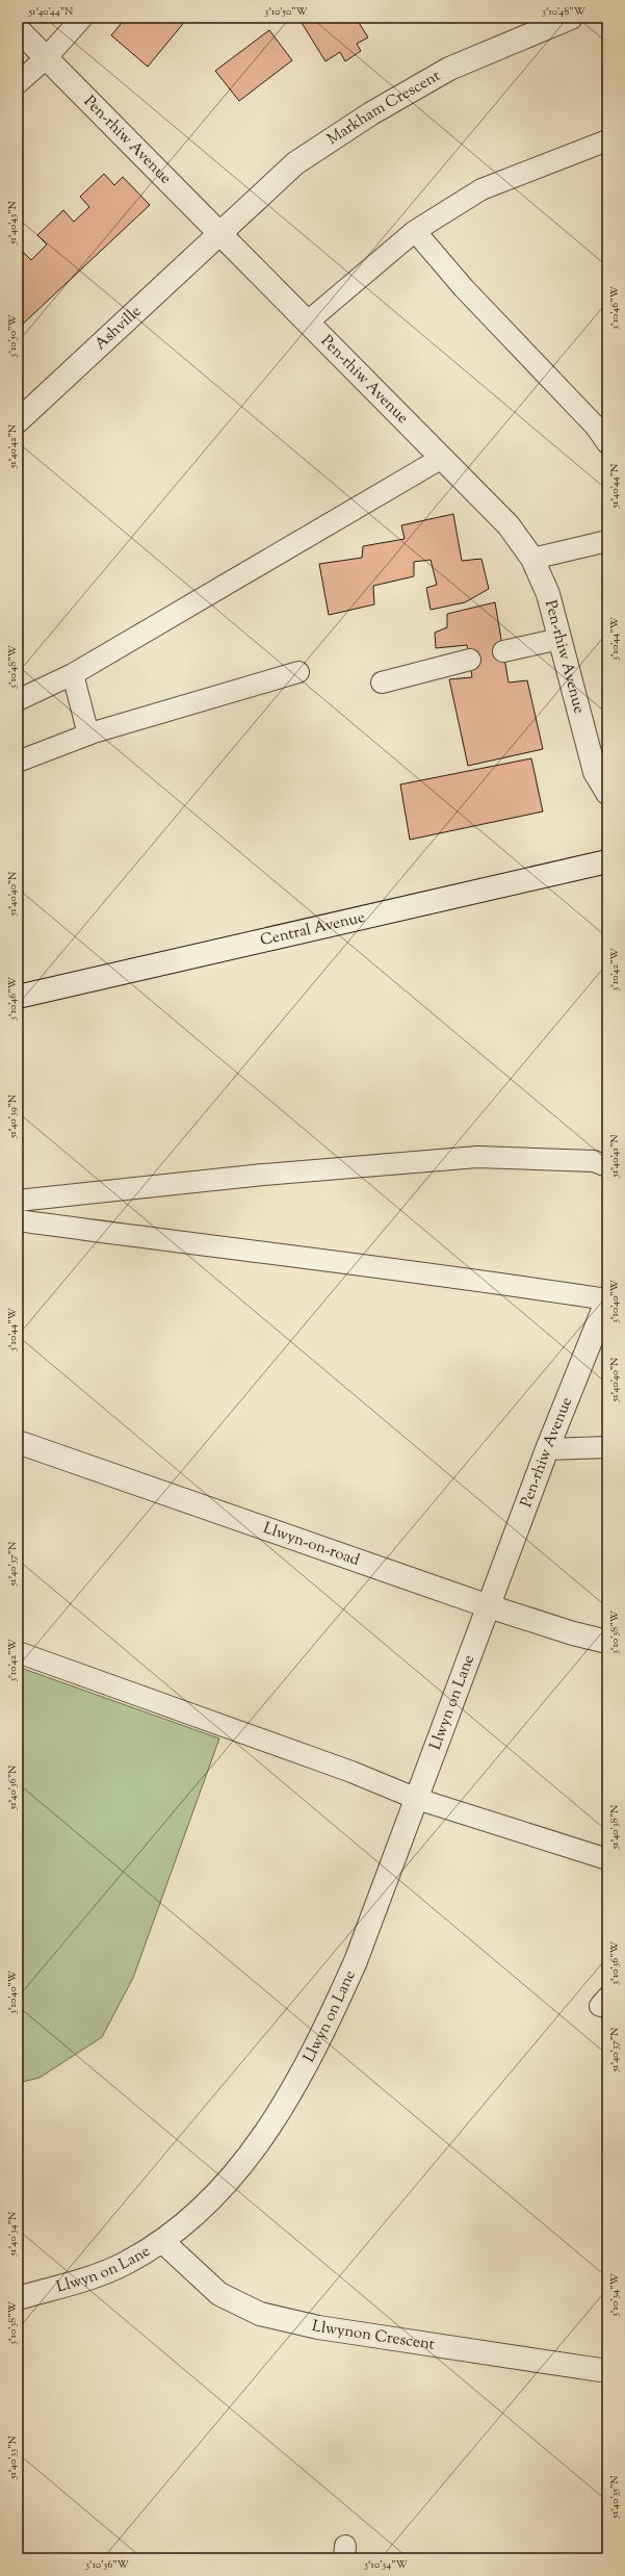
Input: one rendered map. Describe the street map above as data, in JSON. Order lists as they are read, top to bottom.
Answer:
{
  "streets": {
    "street": [
      "Markham Crescent",
      "Pen-rhiw Avenue",
      "Ashville",
      "Central Avenue",
      "Llwyn-on-road",
      "Llwyn on Lane",
      "Llwynon Crescent"
    ]
  },
  "crossings": [
    ["Markham Crescent", "Pen-rhiw Avenue"],
    ["Markham Crescent", "Ashville"],
    ["Pen-rhiw Avenue", "Ashville"],
    ["Pen-rhiw Avenue", "Llwyn-on-road"],
    ["Pen-rhiw Avenue", "Llwyn on Lane"],
    ["Llwyn-on-road", "Llwyn on Lane"],
    ["Llwyn on Lane", "Llwynon Crescent"]
  ],
  "coordinates": [
    "51°40'44\"N",
    "3°10'50\"W",
    "3°10'48\"W",
    "51°40'43\"N",
    "3°10'46\"W",
    "51°40'42\"N",
    "3°10'44\"W",
    "51°40'40\"N",
    "3°10'42\"W",
    "51°40'39\"N",
    "51°40'41\"N",
    "3°10'40\"W",
    "51°40'37\"N",
    "3°10'38\"W",
    "51°40'36\"N",
    "51°40'38\"N",
    "3°10'36\"W",
    "51°40'34\"N",
    "3°10'34\"W",
    "51°40'33\"N",
    "51°40'35\"N"
  ]
}
